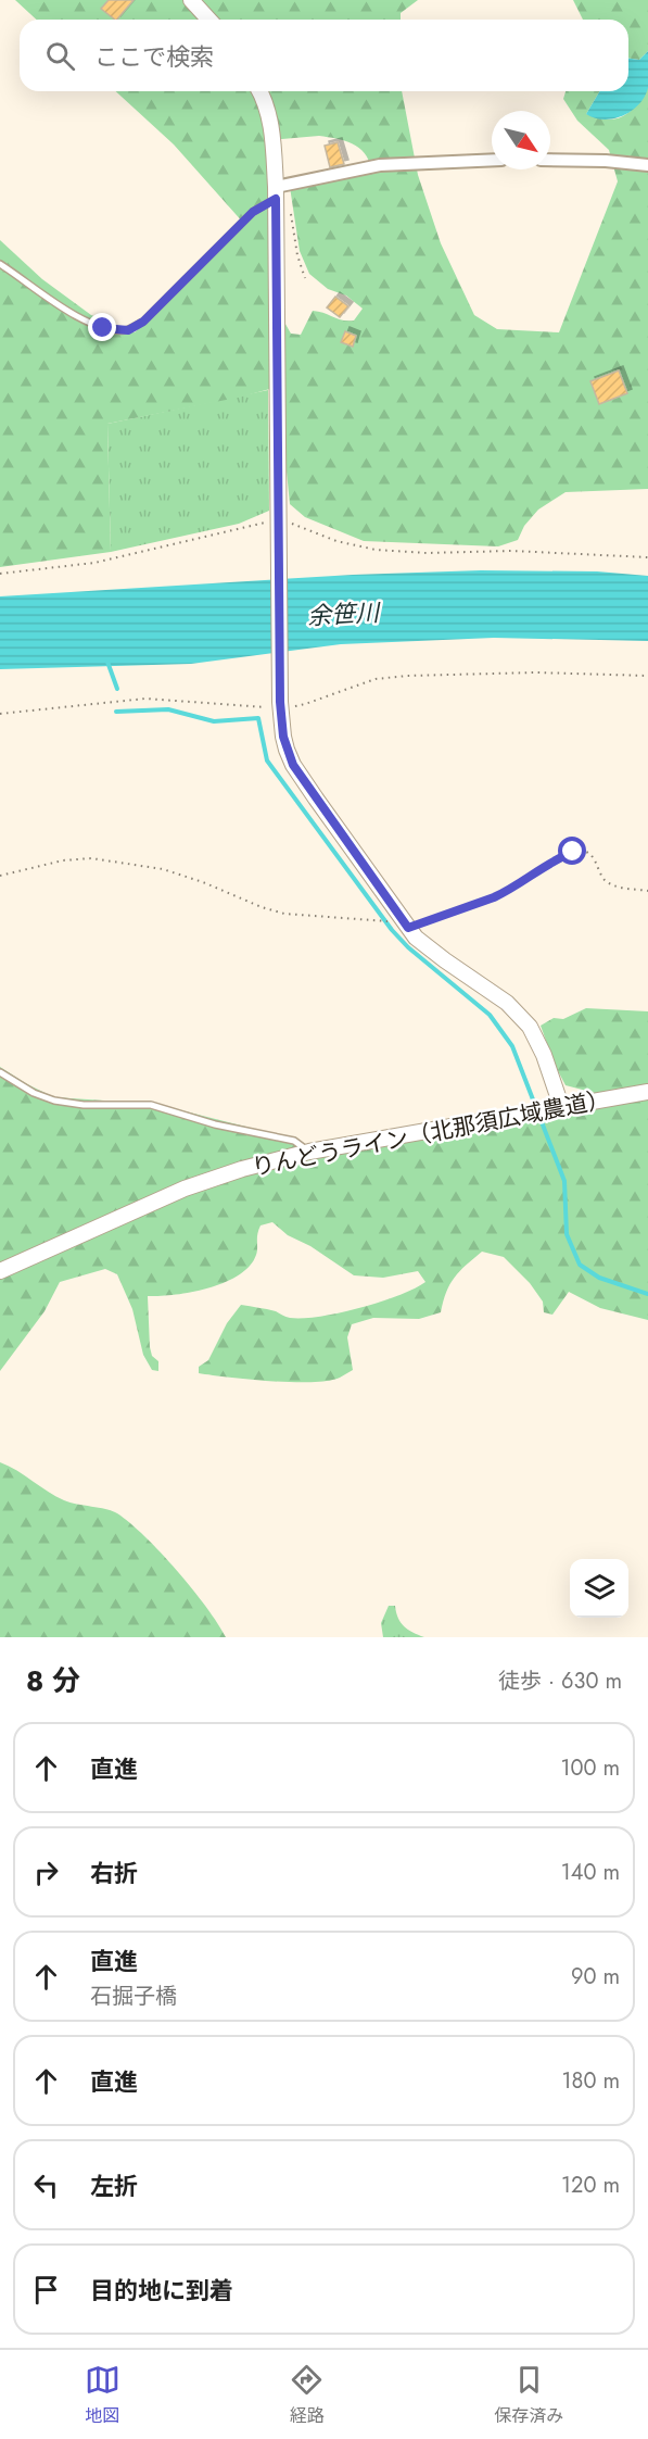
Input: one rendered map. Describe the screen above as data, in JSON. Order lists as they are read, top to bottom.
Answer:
{
  "streets": {
    "street": ["りんどうライン（北那須広域農道）"]
  },
  "water": ["余笹川"],
  "north": "bottom right",
  "page": {
    "search": "ここで検索",
    "heading": ["8 分", "徒歩 · 630 m"],
    "list": [
      ["直進", "100 m"],
      ["右折", "140 m"],
      ["直進", "石掘子橋", "90 m"],
      ["直進", "180 m"],
      ["左折", "120 m"],
      "目的地に到着"
    ],
    "nav": ["地図", "経路", "保存済み"]
  }
}
